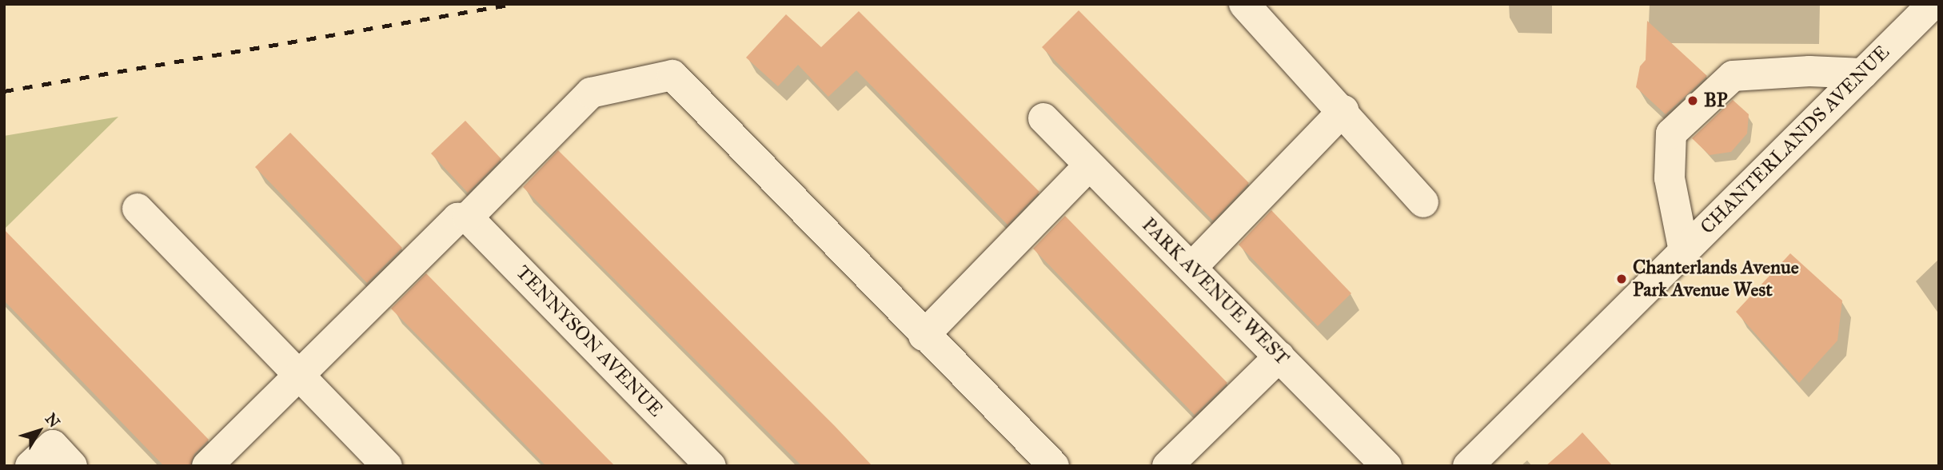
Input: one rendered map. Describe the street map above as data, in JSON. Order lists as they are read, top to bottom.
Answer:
{
  "streets": {
    "street": ["CHANTERLANDS AVENUE", "PARK AVENUE WEST", "TENNYSON AVENUE"]
  },
  "places": ["BP", "Chanterlands Avenue Park Avenue West"],
  "north": "top right"
}
